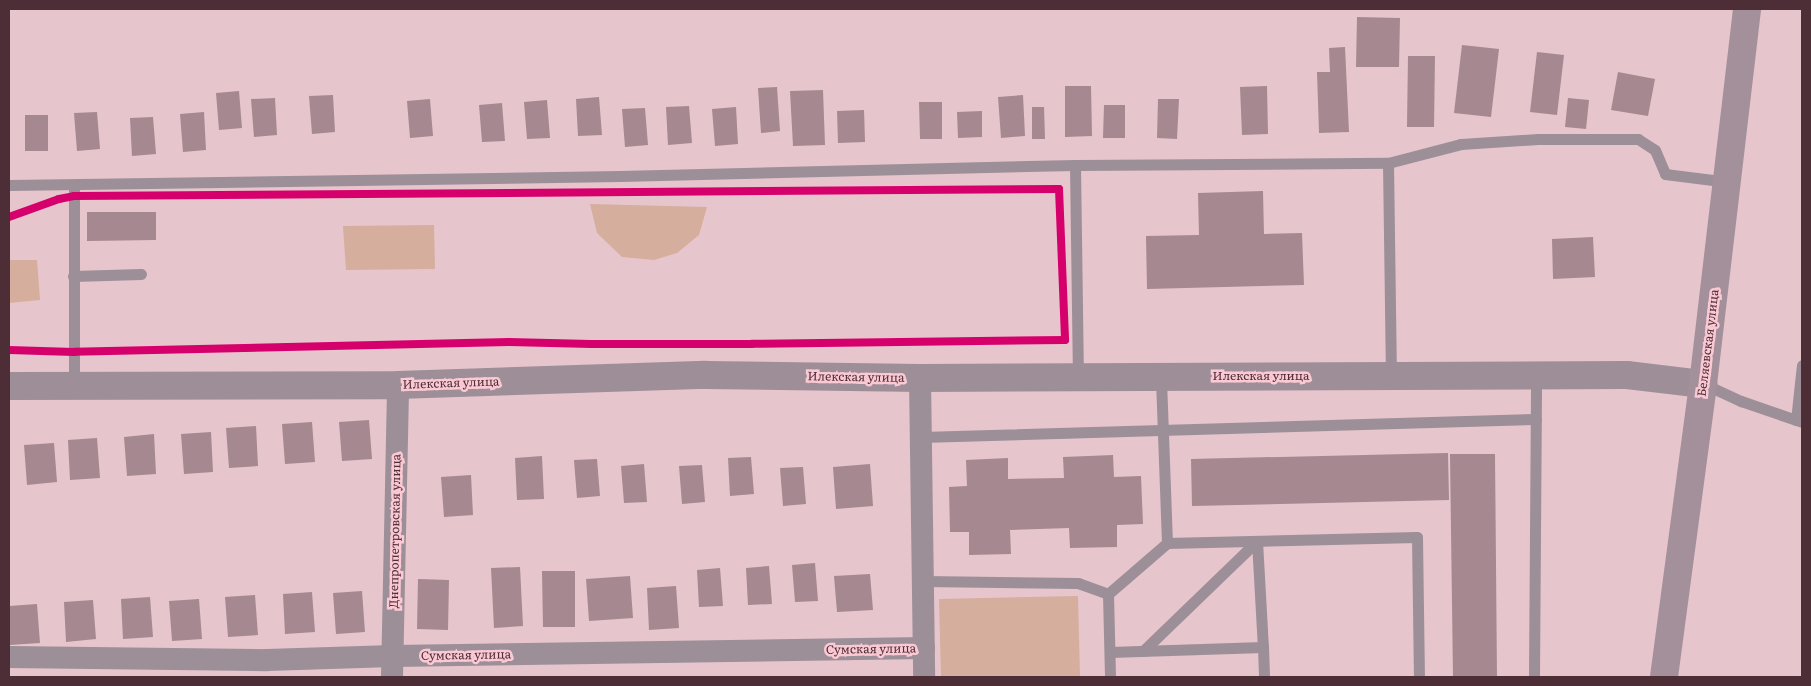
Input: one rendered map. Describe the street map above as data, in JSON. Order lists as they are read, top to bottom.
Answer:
{
  "streets": {
    "main road": ["Беляевская улица"],
    "street": ["Илекская улица", "Днепропетровская улица", "Сумская улица"]
  },
  "crossings": [
    ["Беляевская улица", "Илекская улица"],
    ["Илекская улица", "Днепропетровская улица"],
    ["Днепропетровская улица", "Сумская улица"]
  ]
}
